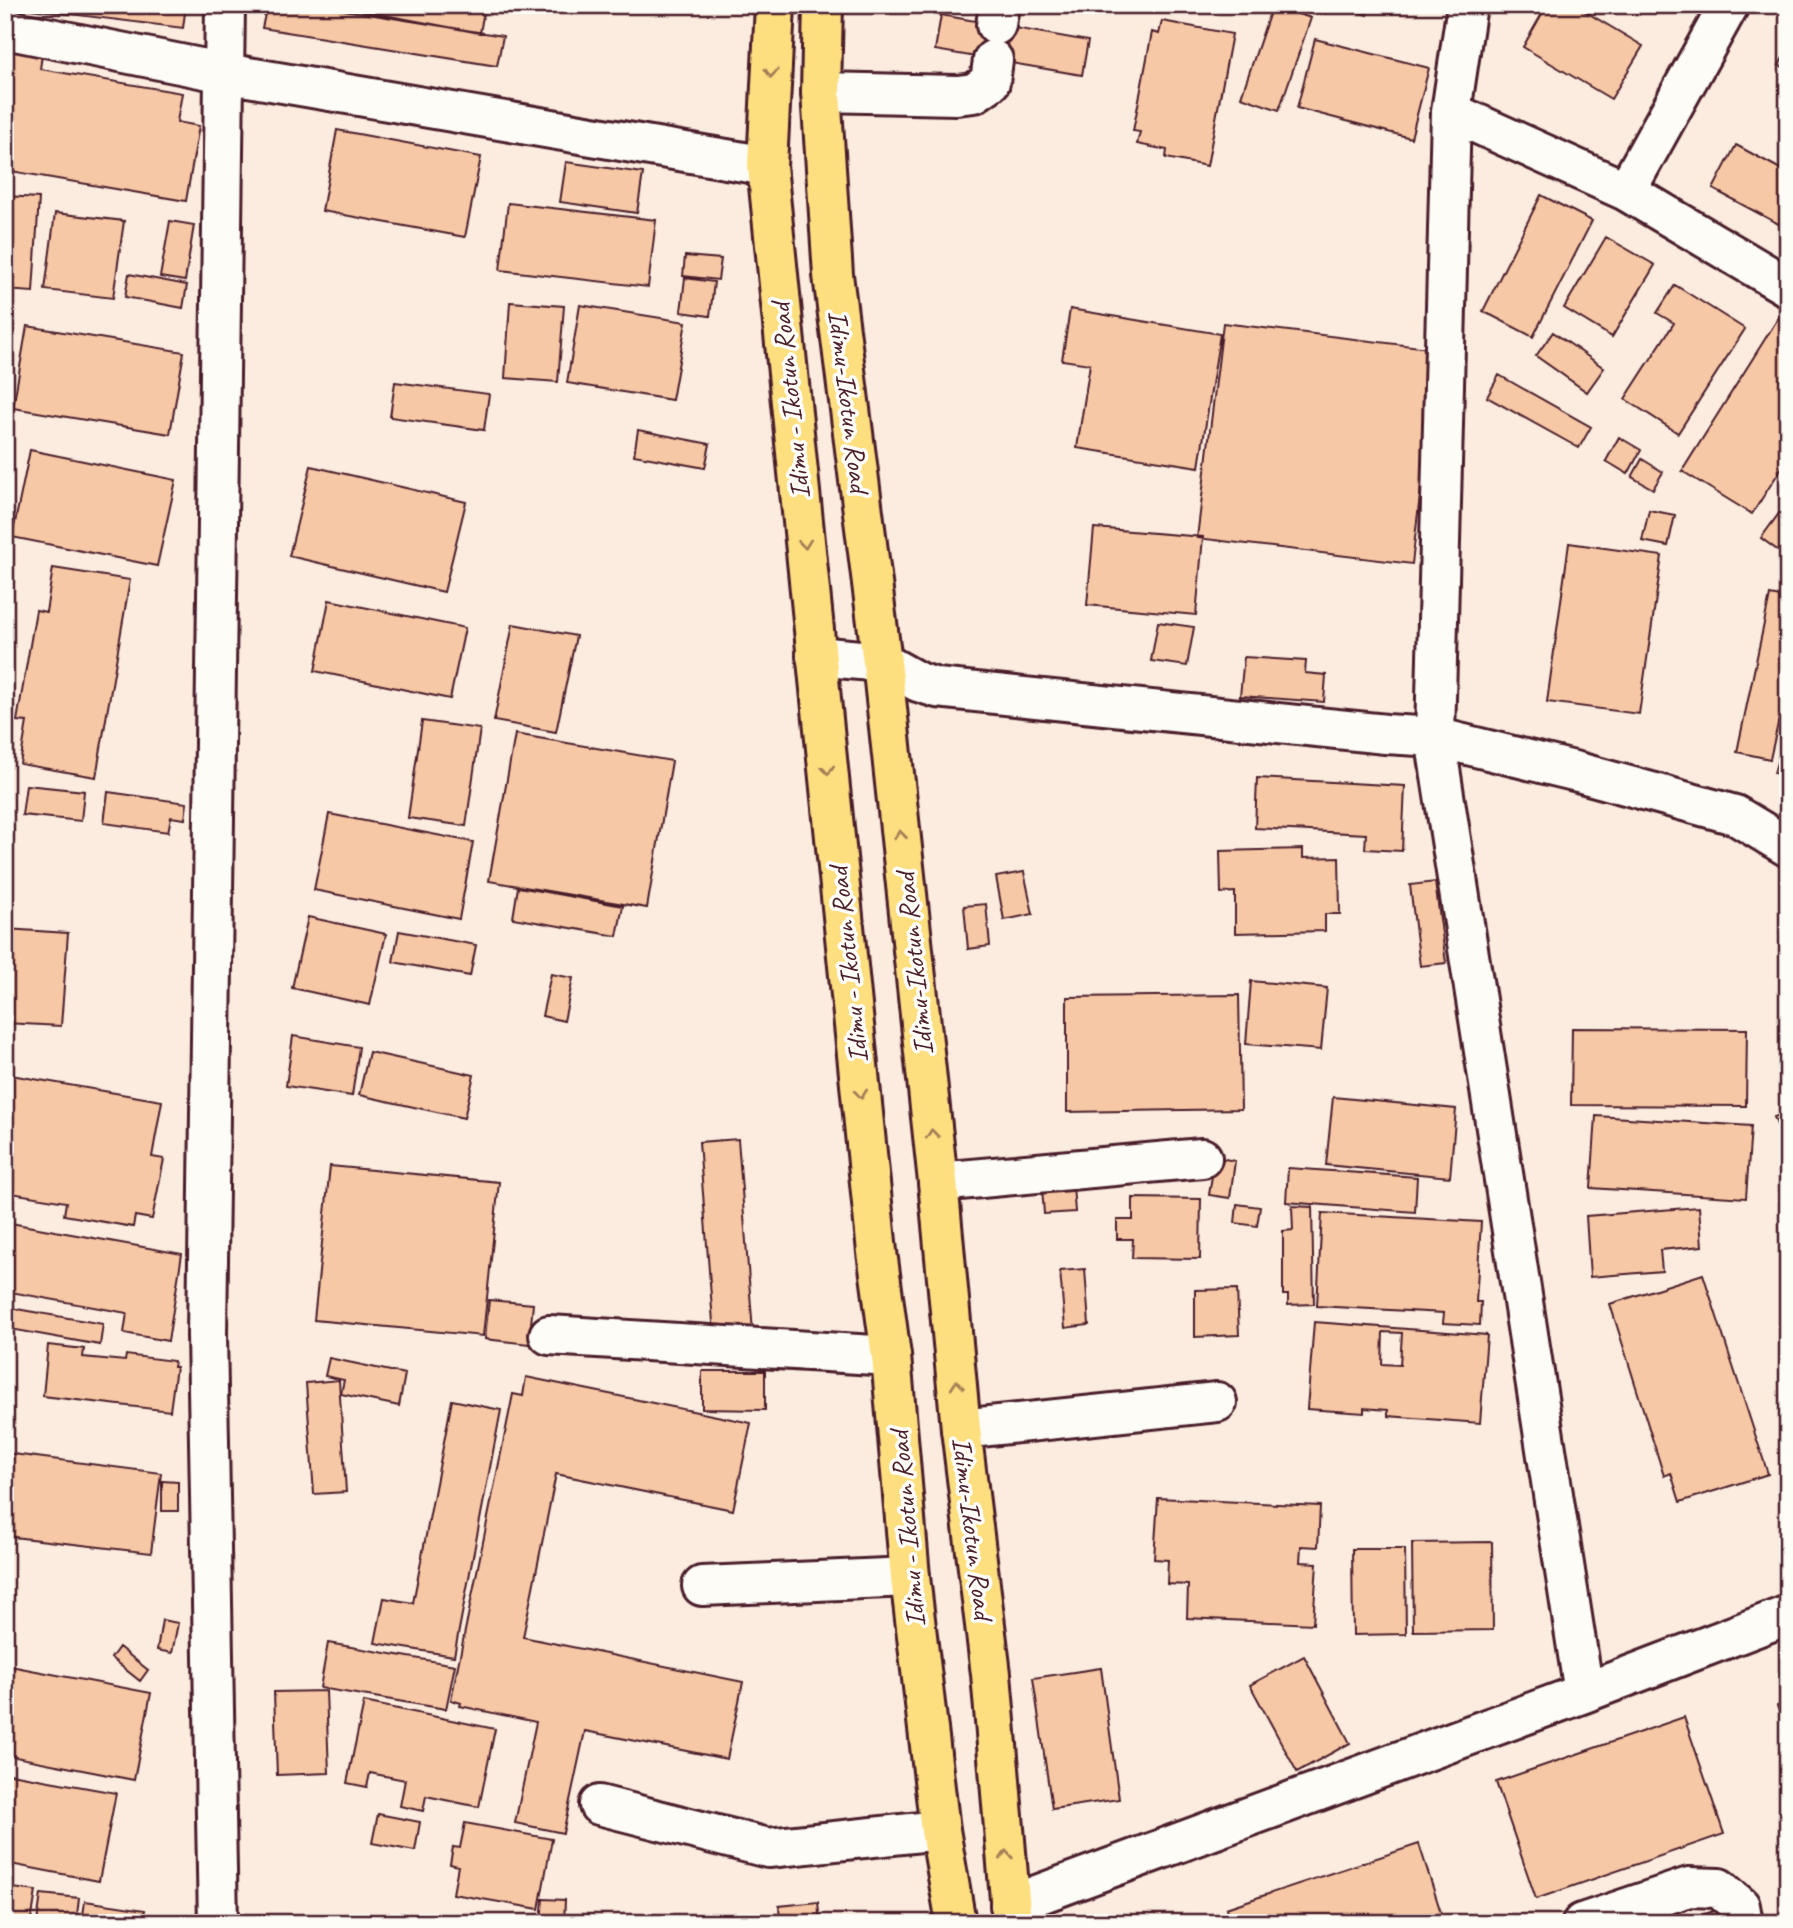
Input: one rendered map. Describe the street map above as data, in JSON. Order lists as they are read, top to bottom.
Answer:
{
  "streets": {
    "main road": ["Idimu - Ikotun Road", "Idimu-Ikotun Road"]
  },
  "one_way": ["Idimu - Ikotun Road", "Idimu-Ikotun Road"]
}
